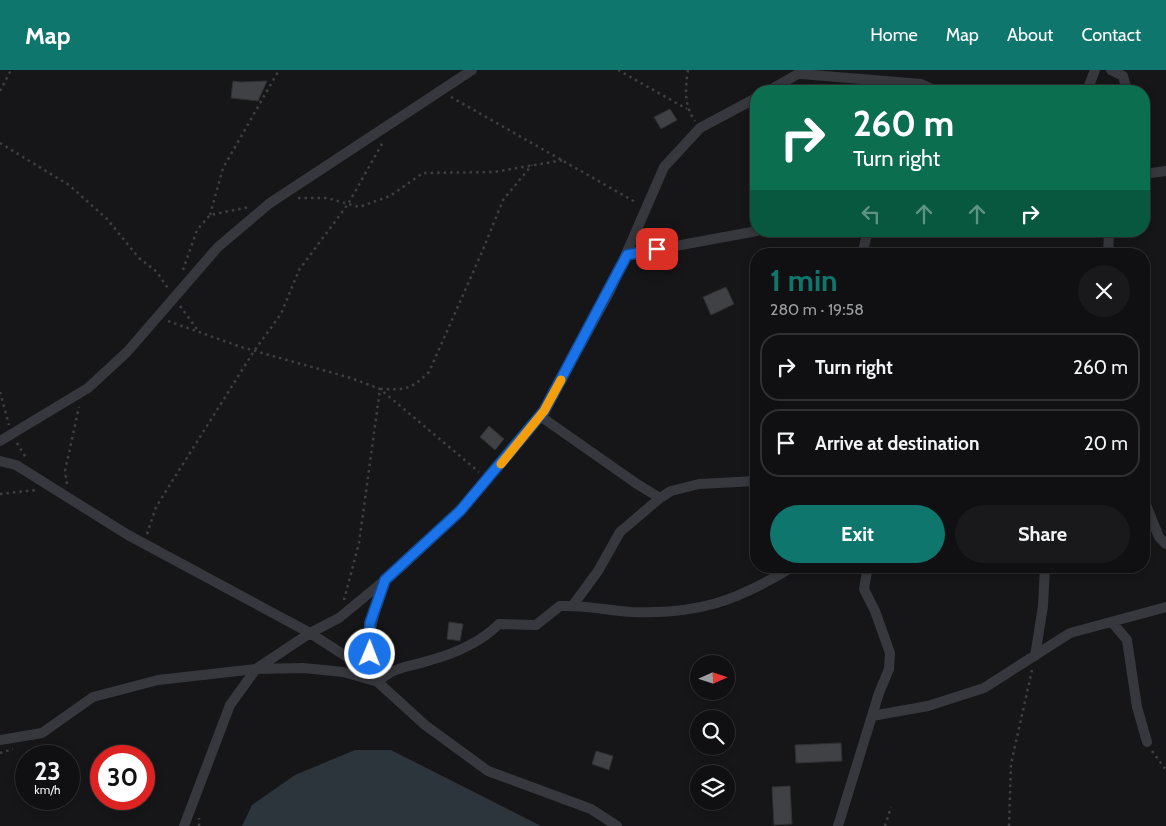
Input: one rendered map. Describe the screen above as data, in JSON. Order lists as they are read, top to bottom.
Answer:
{
  "north": "right",
  "page": {
    "header": "Map",
    "nav": [
      "Home",
      "Map",
      "About",
      "Contact"
    ],
    "turn": ["260 m", "Turn right"],
    "heading": ["1 min", "280 m · 19:58"],
    "list": [
      {
        "name": "Turn right",
        "value": "260 m"
      },
      {
        "name": "Arrive at destination",
        "value": "20 m"
      }
    ],
    "buttons": ["Exit", "Share"],
    "speed": "23 km/h",
    "limit": "30"
  }
}
